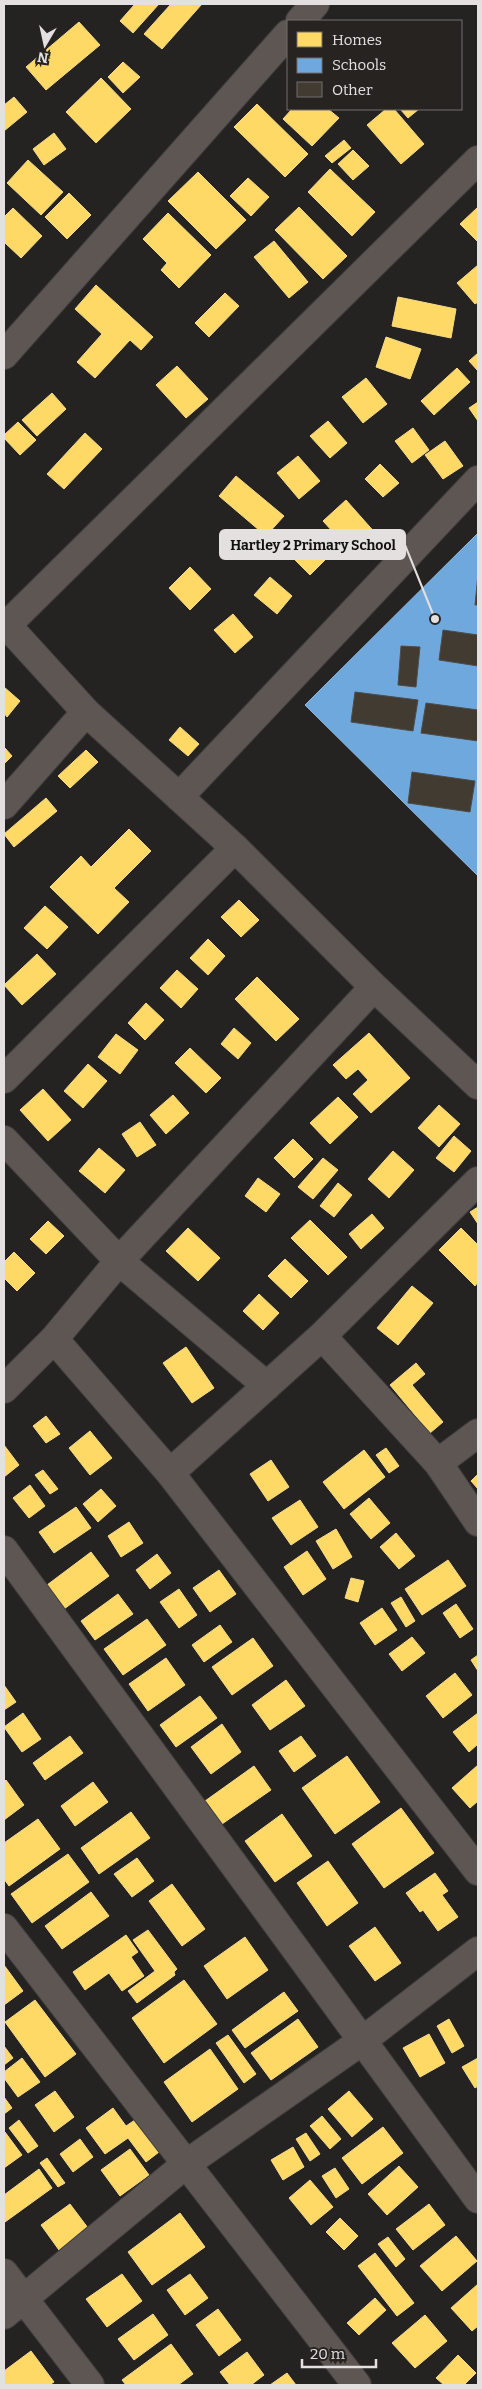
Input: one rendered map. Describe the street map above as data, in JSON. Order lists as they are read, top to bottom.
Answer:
{
  "places": ["Hartley 2 Primary School"],
  "legend": ["Homes", "Schools", "Other"],
  "scale_bar": "20 m",
  "north": "bottom"
}
